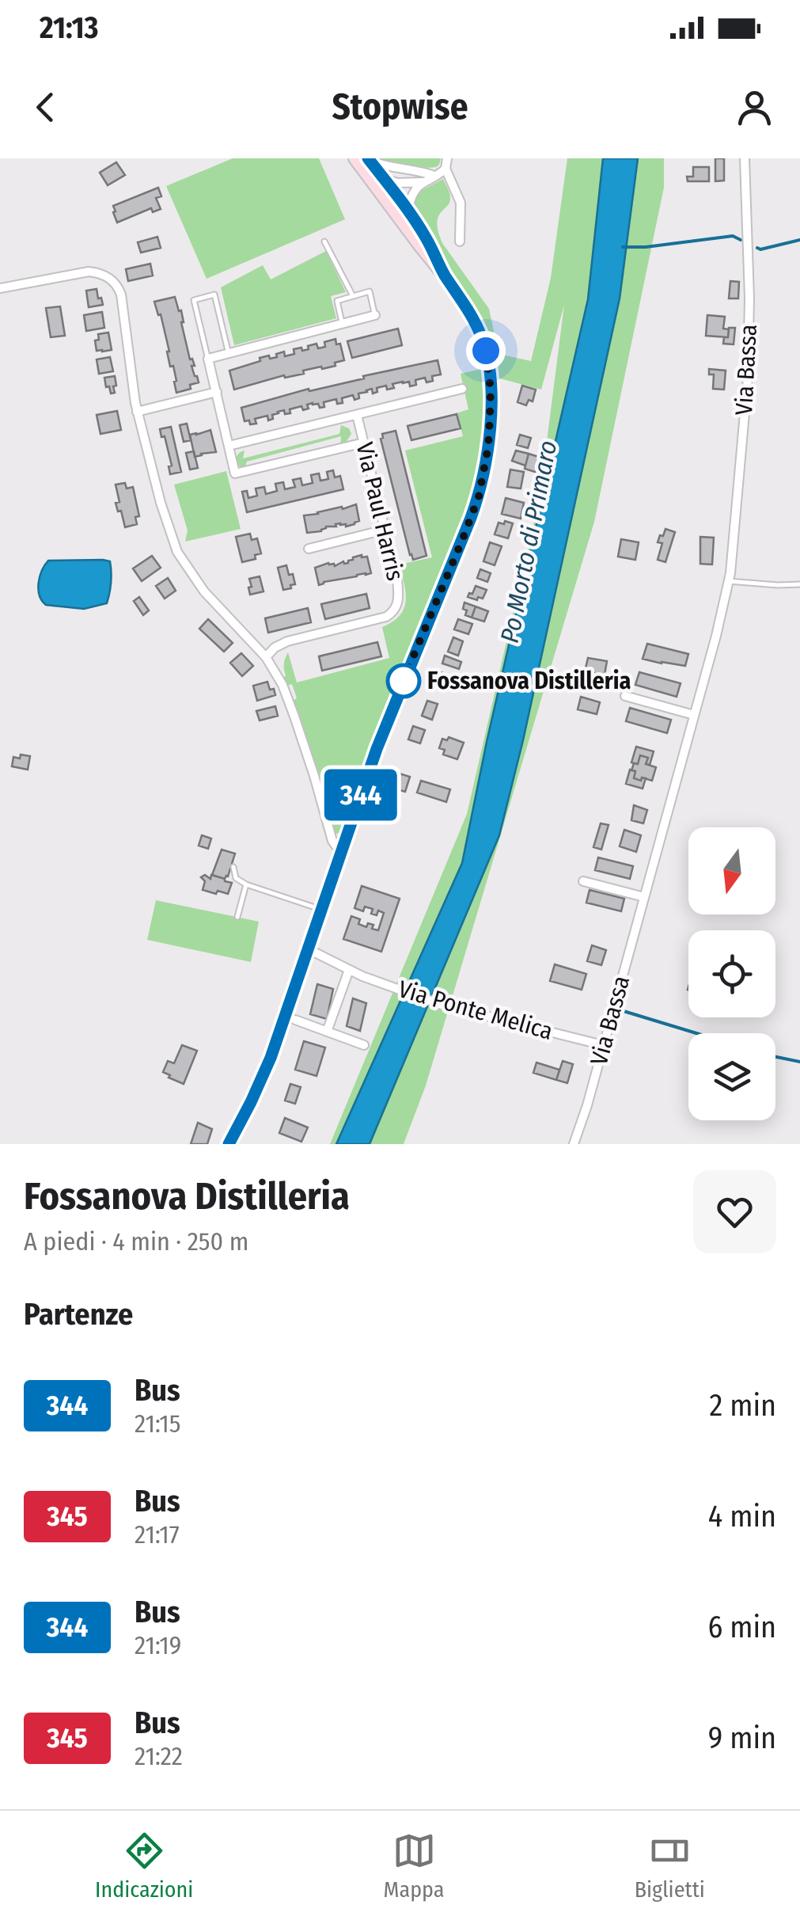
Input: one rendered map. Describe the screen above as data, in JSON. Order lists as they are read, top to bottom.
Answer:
{
  "streets": {
    "street": ["Via Bassa", "Via Paul Harris", "Via Ponte Melica"]
  },
  "crossings": [
    ["Via Bassa", "Via Ponte Melica"]
  ],
  "water": ["Po Morto di Primaro"],
  "places": ["Fossanova Distilleria"],
  "lines": ["bus line 344"],
  "north": "bottom",
  "page": {
    "status": "21:13",
    "header": "Stopwise",
    "on_map": "344",
    "heading": [
      ["Fossanova Distilleria", "A piedi · 4 min · 250 m"],
      "Partenze"
    ],
    "list": [
      {
        "mark": "344",
        "name": "Bus",
        "note": "21:15",
        "value": "2 min"
      },
      {
        "mark": "345",
        "name": "Bus",
        "note": "21:17",
        "value": "4 min"
      },
      {
        "mark": "344",
        "name": "Bus",
        "note": "21:19",
        "value": "6 min"
      },
      {
        "mark": "345",
        "name": "Bus",
        "note": "21:22",
        "value": "9 min"
      }
    ],
    "tabs": ["Indicazioni", "Mappa", "Biglietti"]
  }
}
